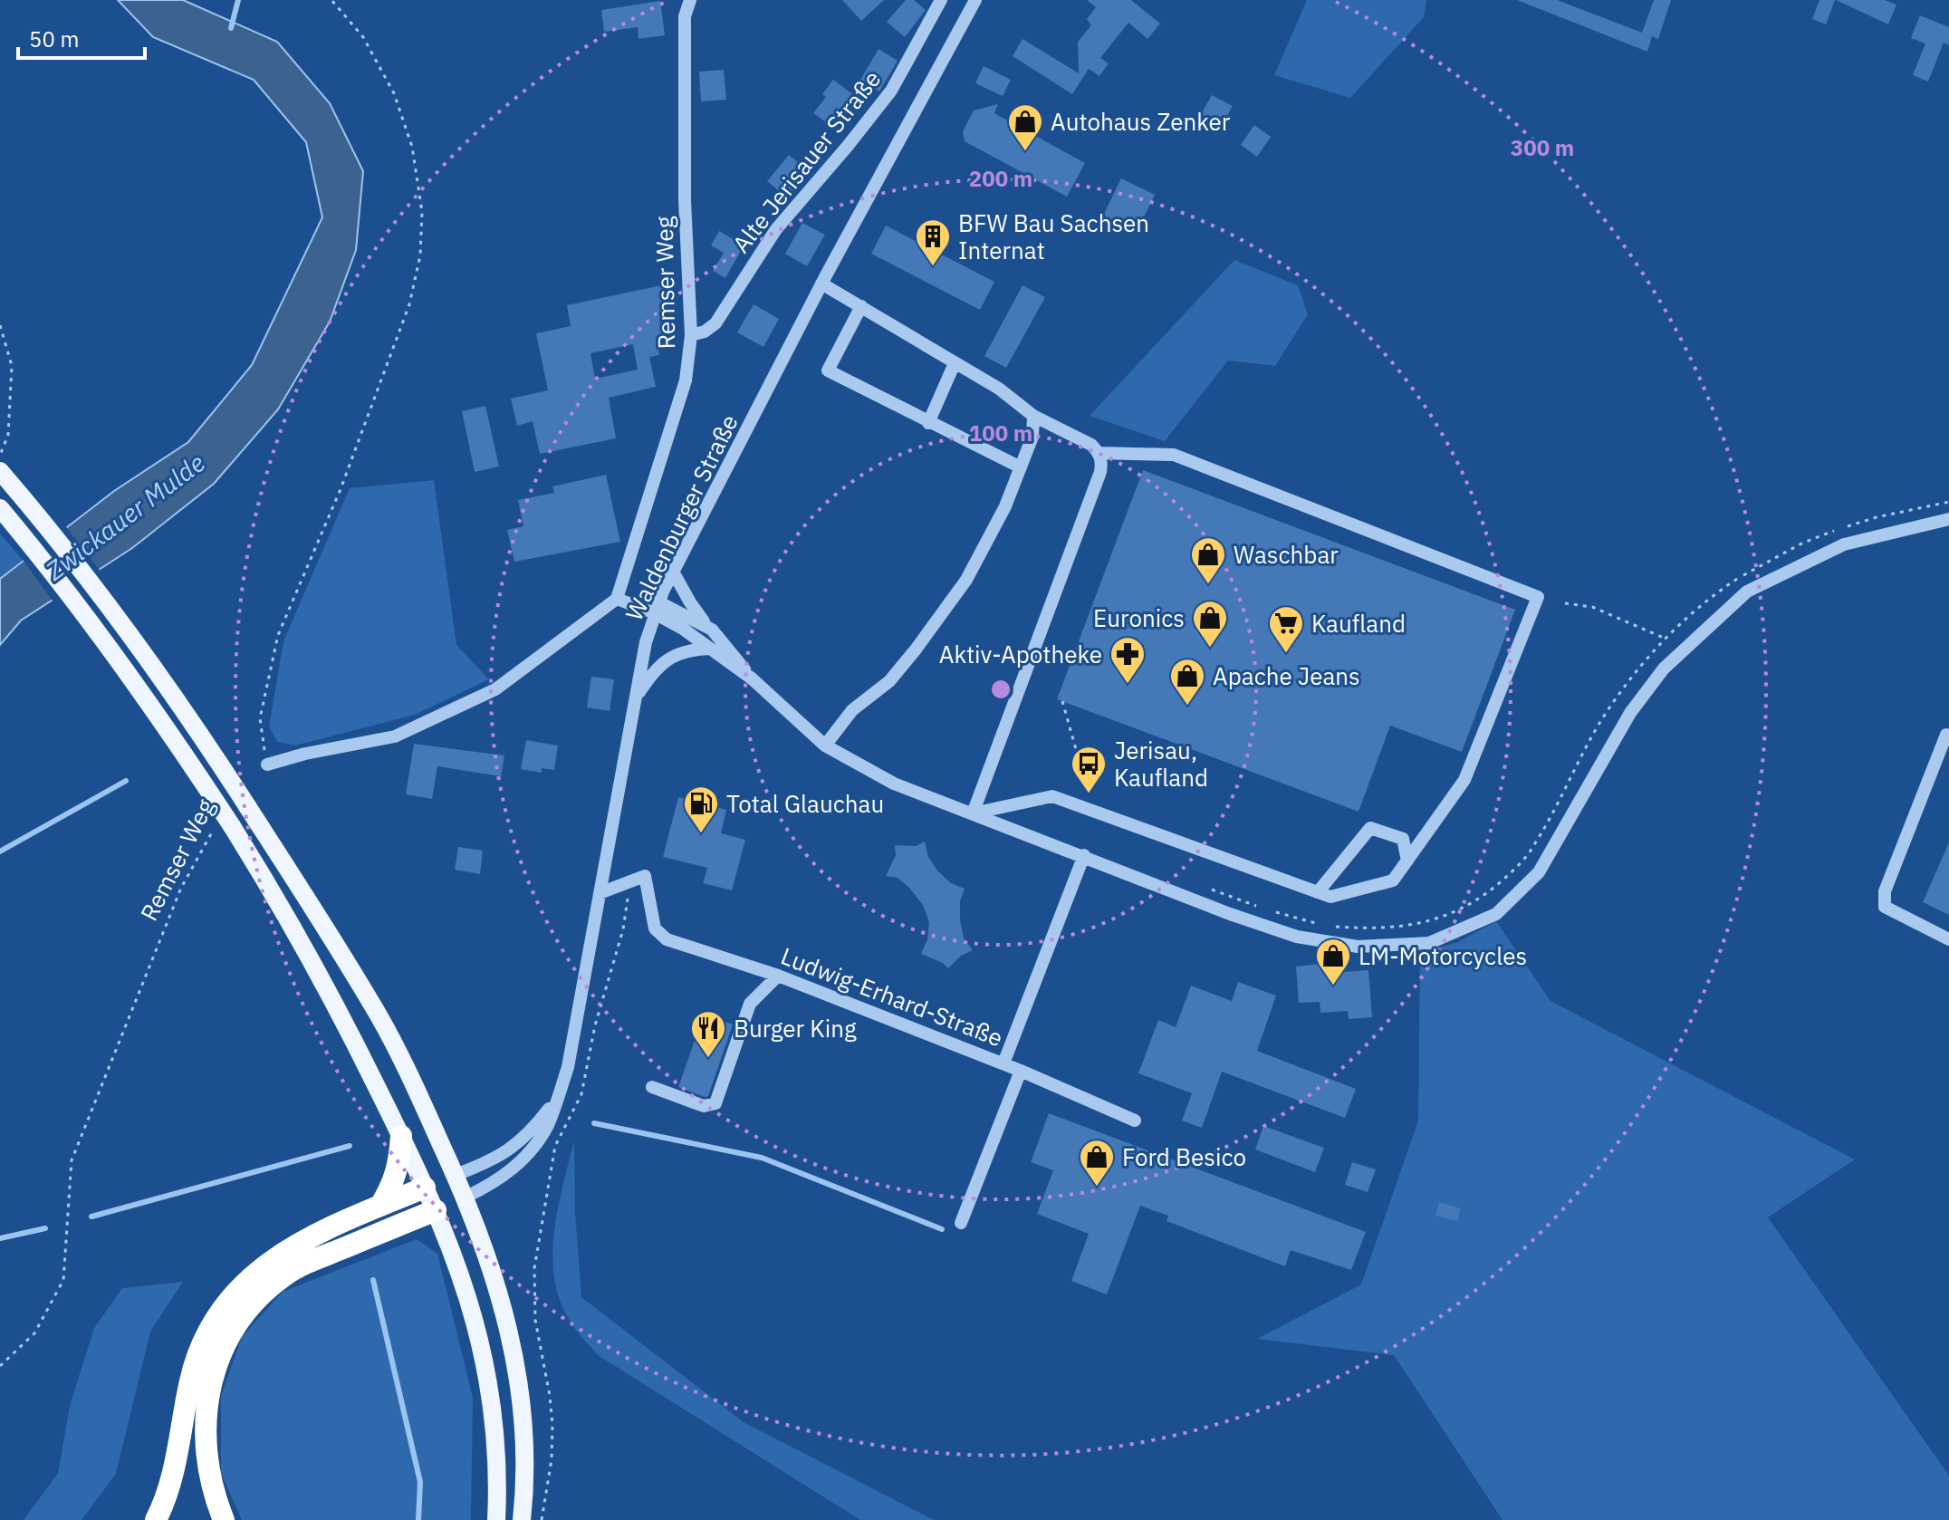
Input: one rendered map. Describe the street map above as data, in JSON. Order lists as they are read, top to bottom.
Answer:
{
  "streets": {
    "street": [
      "Alte Jerisauer Straße",
      "Remser Weg",
      "Waldenburger Straße",
      "Ludwig-Erhard-Straße"
    ]
  },
  "crossings": [
    ["Alte Jerisauer Straße", "Remser Weg"],
    ["Waldenburger Straße", "Ludwig-Erhard-Straße"]
  ],
  "water": ["Zwickauer Mulde"],
  "places": {
    "shop": [
      "Autohaus Zenker",
      "Waschbar",
      "Euronics",
      "Apache Jeans",
      "LM-Motorcycles",
      "Ford Besico"
    ],
    "building": ["BFW Bau Sachsen Internat"],
    "supermarket": ["Kaufland"],
    "pharmacy": ["Aktiv-Apotheke"],
    "bus stop": ["Jerisau, Kaufland"],
    "fuel station": ["Total Glauchau"],
    "restaurant": ["Burger King"]
  },
  "scale_bar": "50 m",
  "rings": ["300 m", "200 m", "100 m"]
}
